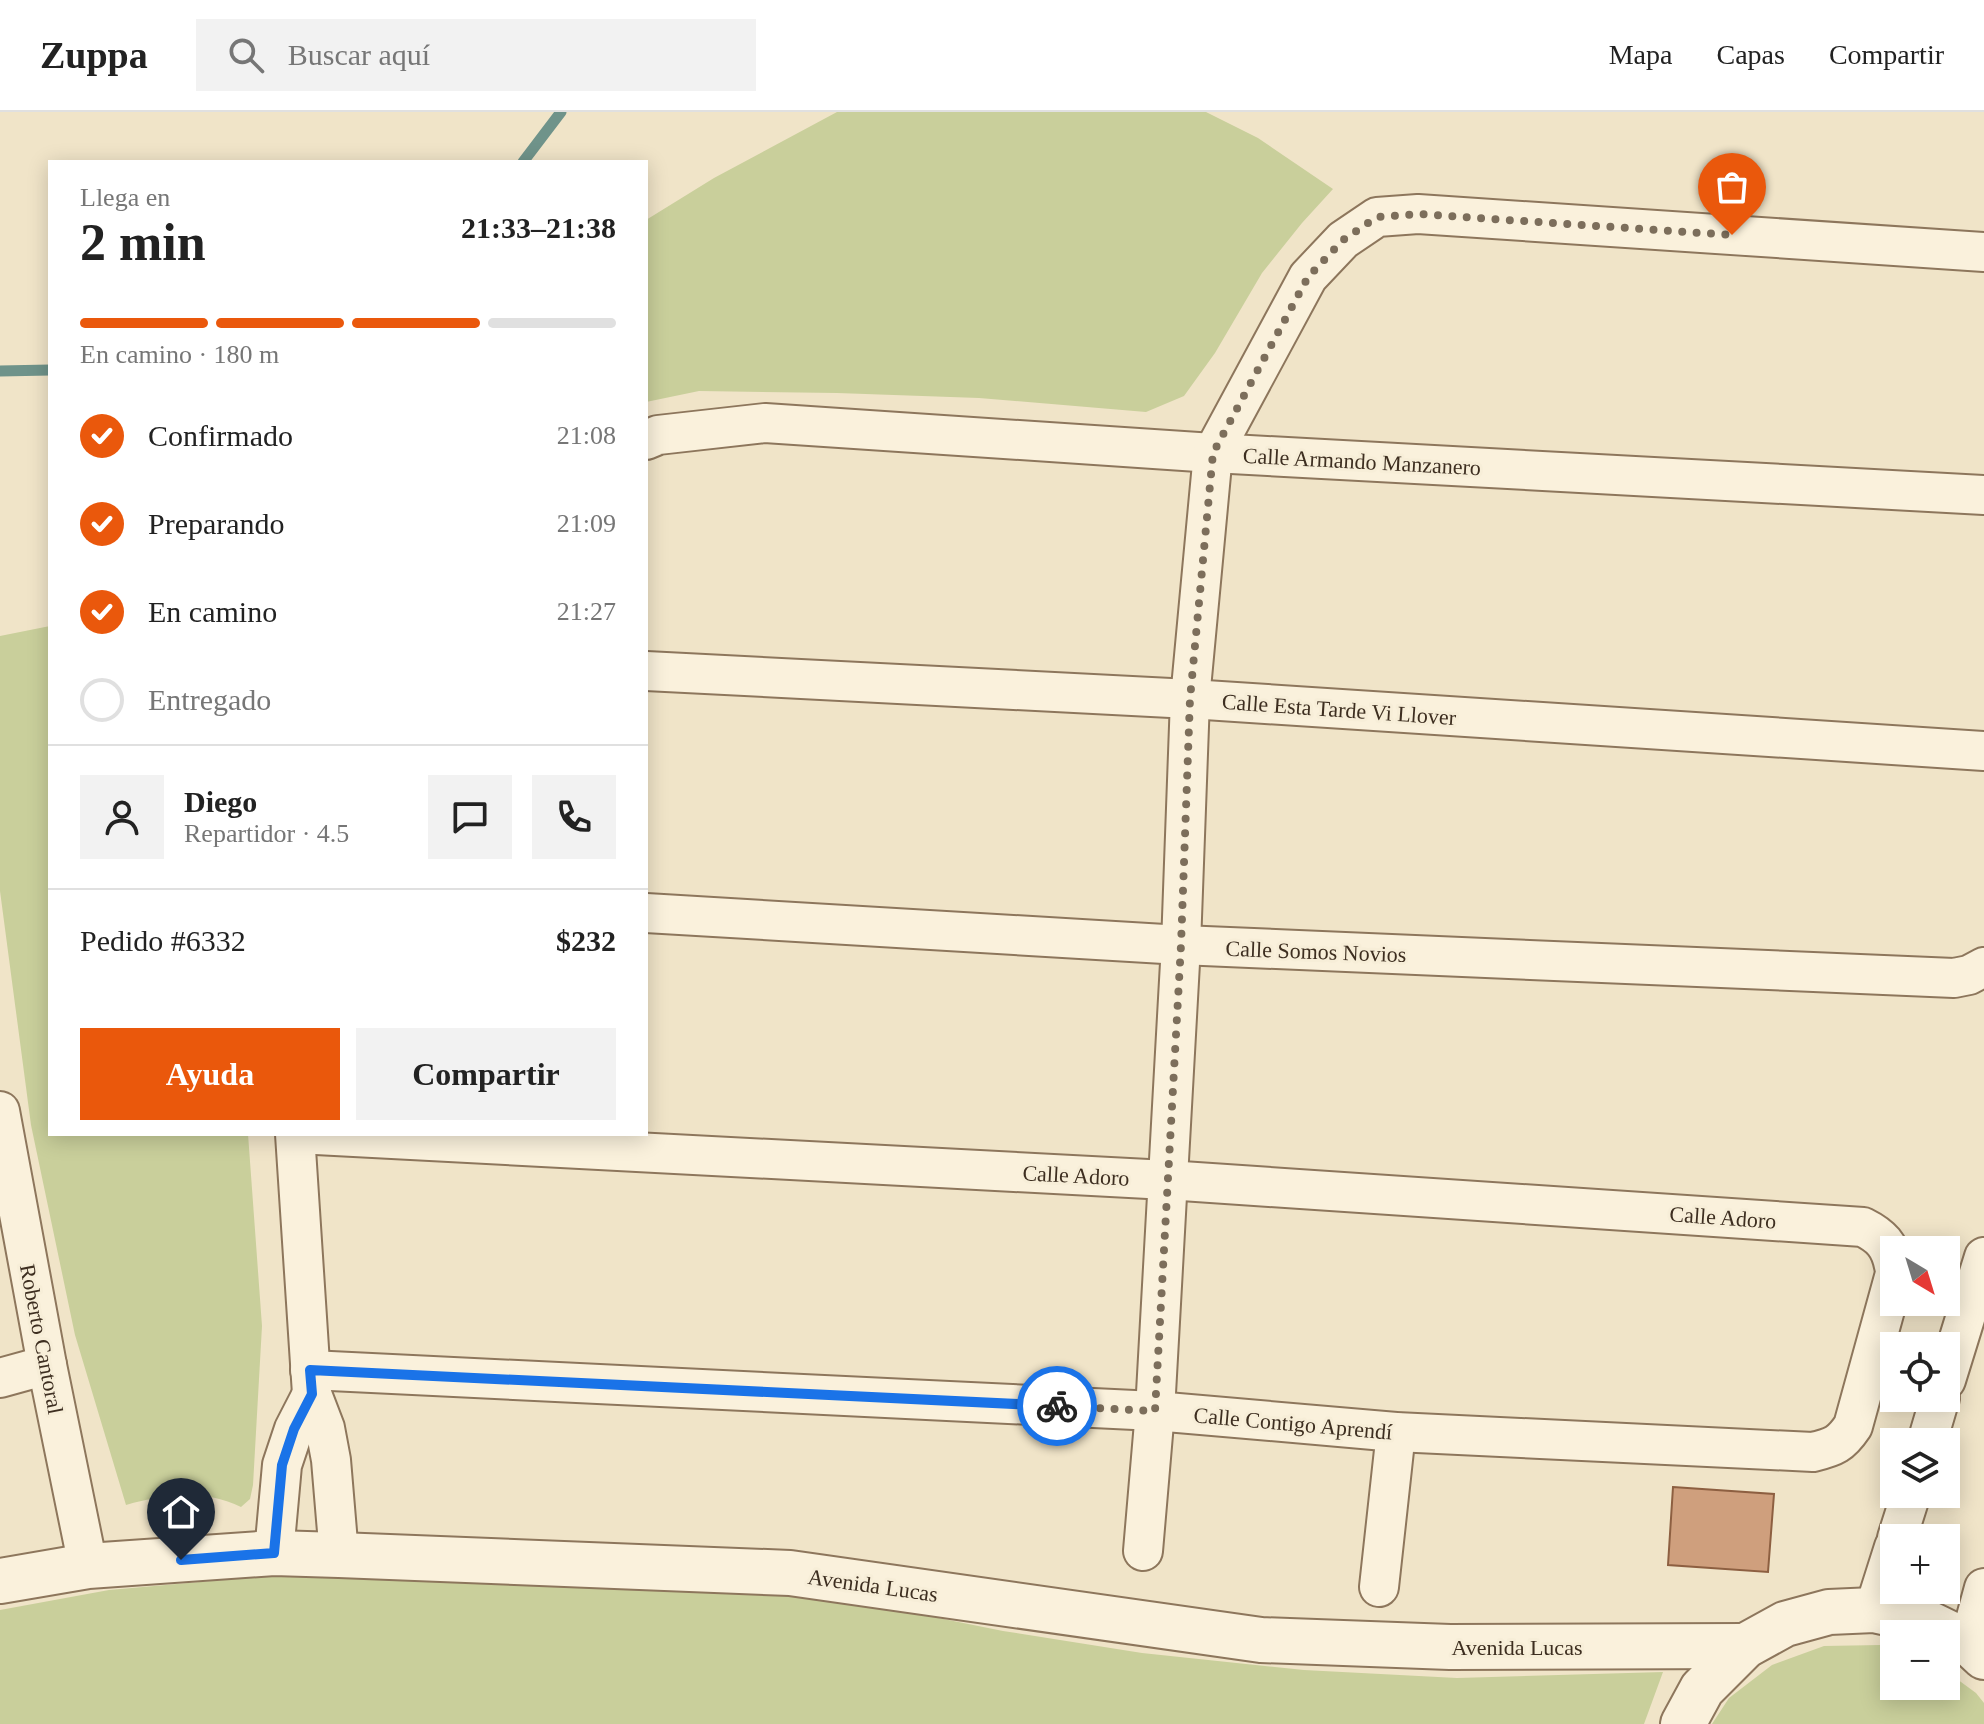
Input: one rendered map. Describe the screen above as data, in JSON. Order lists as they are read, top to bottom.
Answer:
{
  "streets": {
    "street": [
      "Calle Armando Manzanero",
      "Calle Esta Tarde Vi Llover",
      "Calle Somos Novios",
      "Calle Adoro",
      "Roberto Cantoral",
      "Calle Contigo Aprendí",
      "Avenida Lucas"
    ]
  },
  "crossings": [
    ["Roberto Cantoral", "Avenida Lucas"]
  ],
  "north": "bottom right",
  "page": {
    "header": "Zuppa",
    "search": "Buscar aquí",
    "nav": ["Mapa", "Capas", "Compartir"],
    "heading": ["2 min", "Llega en", "21:33–21:38"],
    "panel": [
      "Diego",
      "Repartidor · 4.5",
      "Pedido #6332",
      "$232"
    ],
    "bar": "En camino · 180 m",
    "list": [
      ["Confirmado", "21:08"],
      ["Preparando", "21:09"],
      ["En camino", "21:27"],
      "Entregado"
    ],
    "buttons": ["Ayuda", "Compartir"],
    "map_buttons": ["+", "−"]
  }
}
